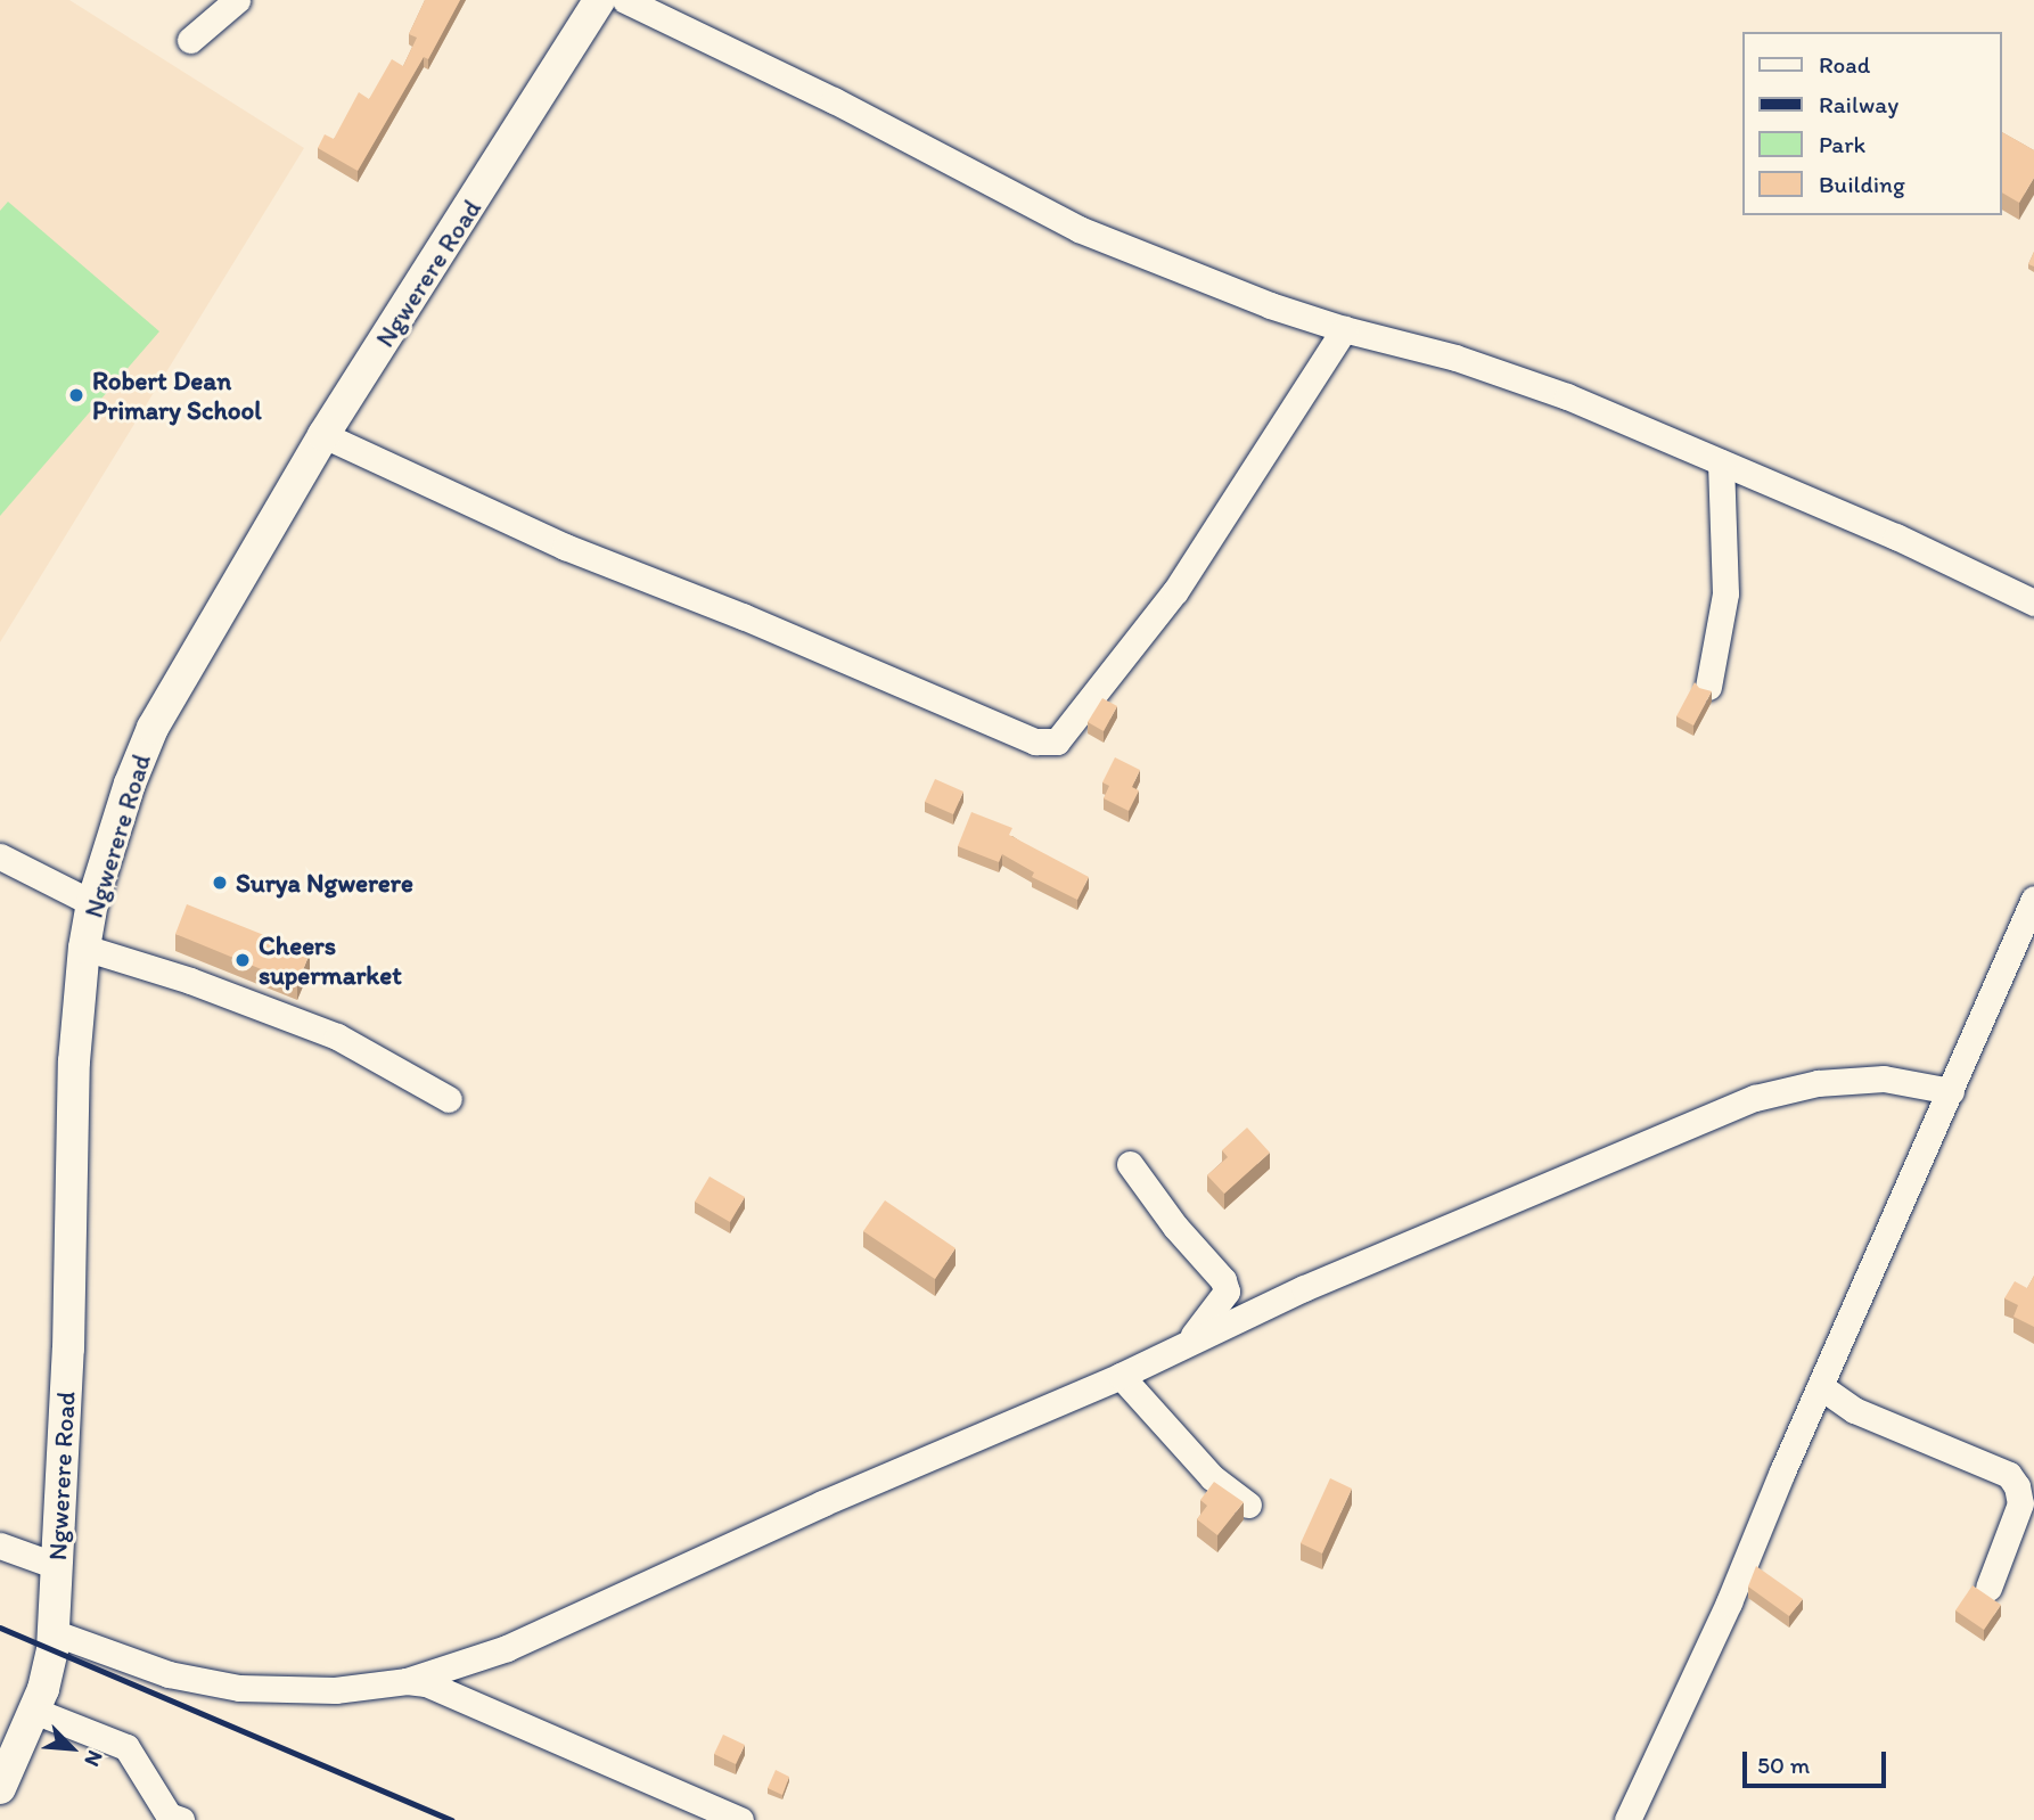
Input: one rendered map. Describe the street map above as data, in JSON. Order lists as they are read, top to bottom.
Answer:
{
  "streets": {
    "main road": ["Ngwerere Road"]
  },
  "places": ["Robert Dean Primary School", "Surya Ngwerere", "Cheers supermarket"],
  "legend": [
    "Road",
    "Railway",
    "Park",
    "Building"
  ],
  "scale_bar": "50 m",
  "north": "bottom right"
}
